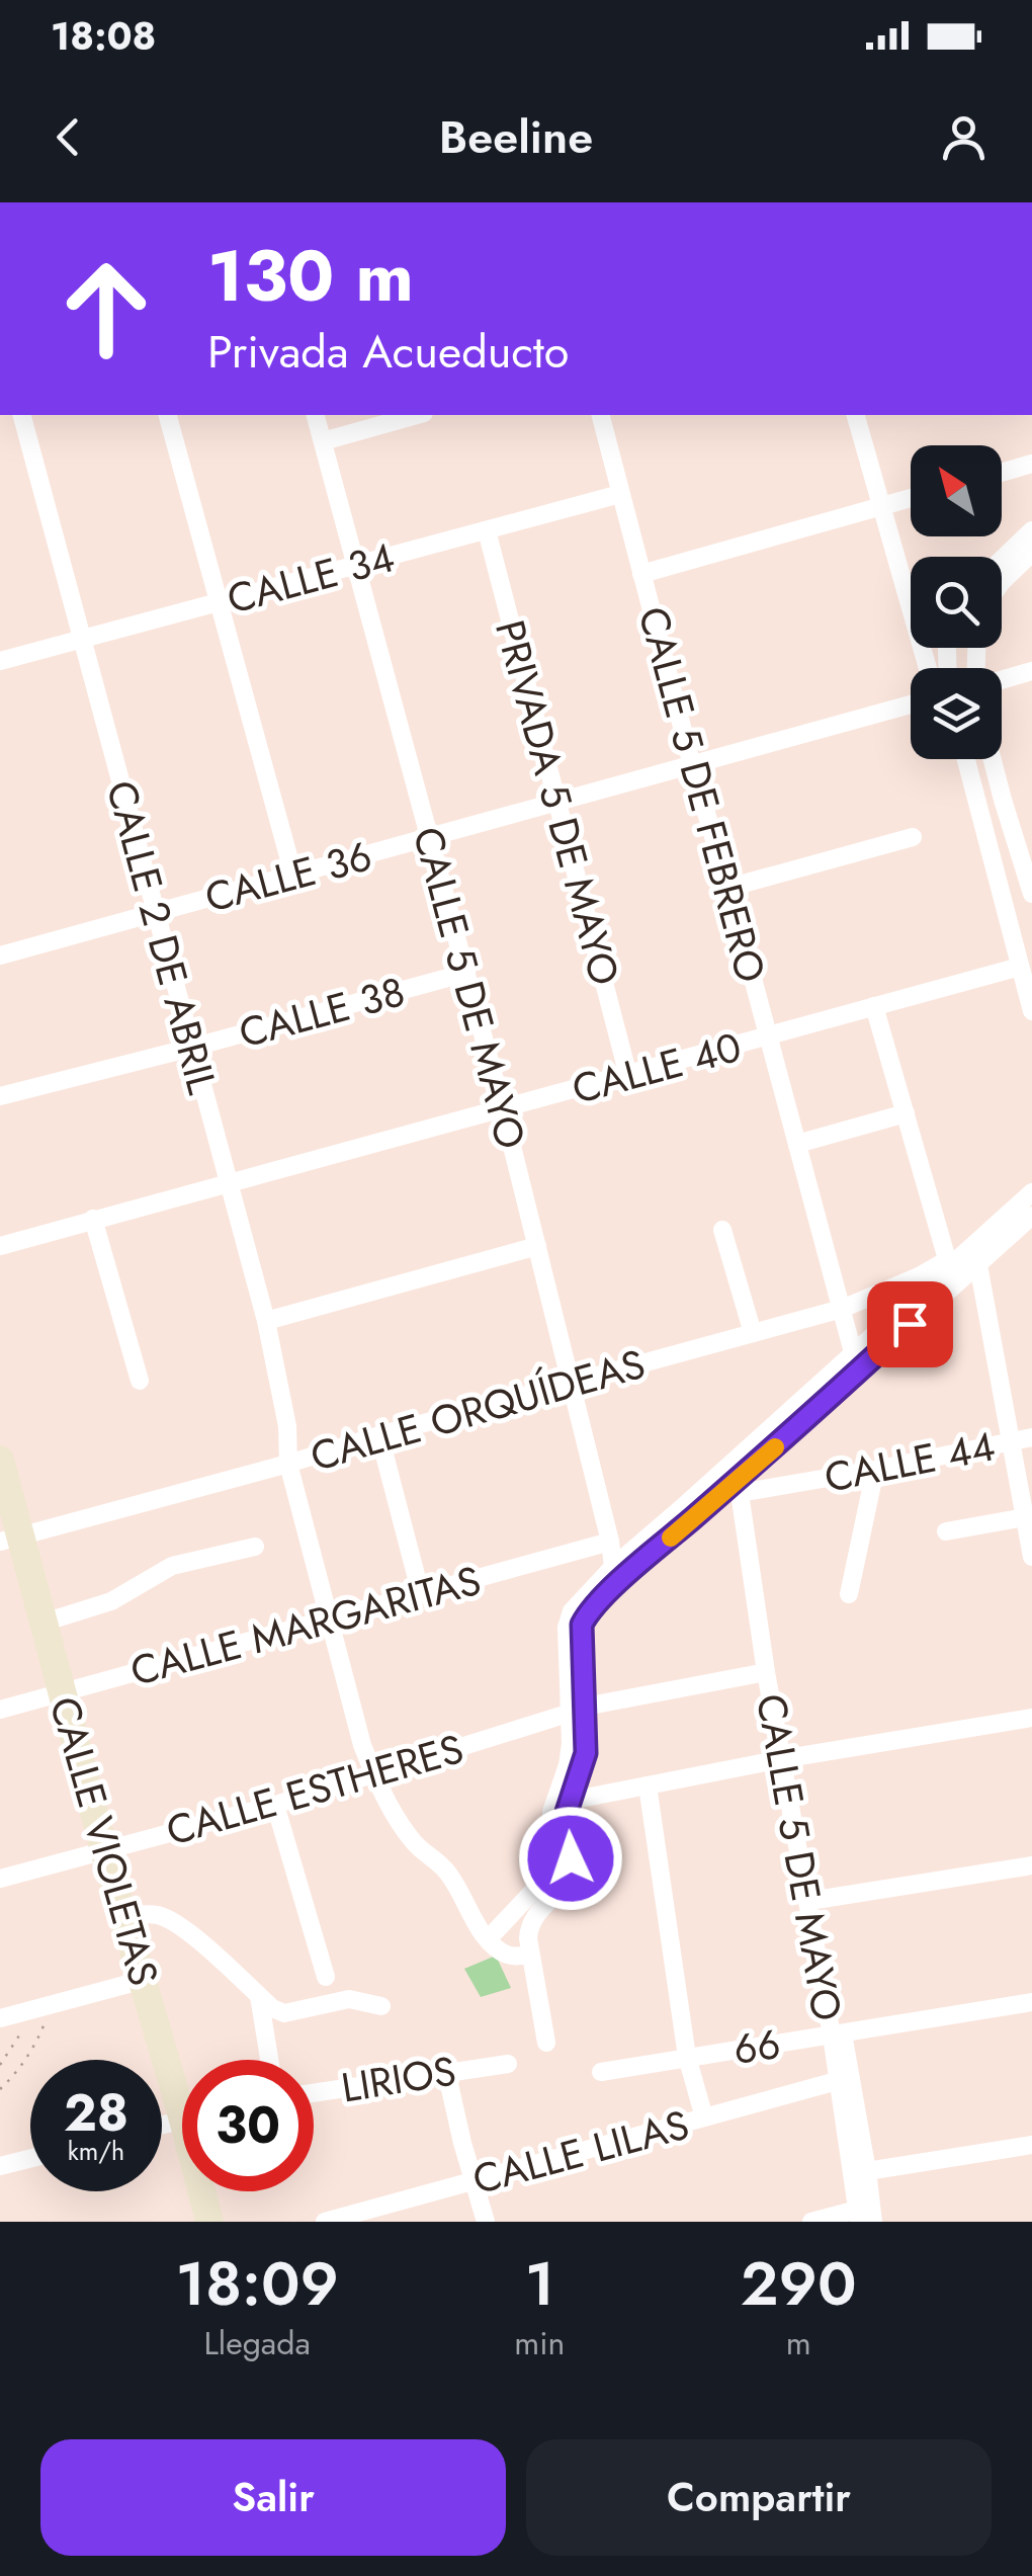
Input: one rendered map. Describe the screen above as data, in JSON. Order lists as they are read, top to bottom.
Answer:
{
  "streets": {
    "street": [
      "CALLE 34",
      "CALLE 5 DE FEBRERO",
      "PRIVADA 5 DE MAYO",
      "CALLE 36",
      "CALLE 2 DE ABRIL",
      "CALLE 5 DE MAYO",
      "CALLE 38",
      "CALLE 40",
      "CALLE ORQUÍDEAS",
      "CALLE 44",
      "CALLE MARGARITAS",
      "CALLE ESTHERES",
      "CALLE VIOLETAS",
      "66",
      "LIRIOS",
      "CALLE LILAS"
    ]
  },
  "crossings": [
    ["CALLE 34", "CALLE 5 DE FEBRERO"],
    ["CALLE 34", "PRIVADA 5 DE MAYO"],
    ["CALLE 34", "CALLE 2 DE ABRIL"],
    ["CALLE 34", "CALLE 5 DE MAYO"],
    ["CALLE 5 DE FEBRERO", "CALLE 36"],
    ["CALLE 5 DE FEBRERO", "CALLE 40"],
    ["CALLE 5 DE FEBRERO", "CALLE ORQUÍDEAS"],
    ["PRIVADA 5 DE MAYO", "CALLE 36"],
    ["PRIVADA 5 DE MAYO", "CALLE 40"],
    ["CALLE 36", "CALLE 2 DE ABRIL"],
    ["CALLE 36", "CALLE 5 DE MAYO"],
    ["CALLE 2 DE ABRIL", "CALLE 38"],
    ["CALLE 2 DE ABRIL", "CALLE 40"],
    ["CALLE 2 DE ABRIL", "CALLE ORQUÍDEAS"],
    ["CALLE 5 DE MAYO", "CALLE 38"],
    ["CALLE 5 DE MAYO", "CALLE 40"],
    ["CALLE 5 DE MAYO", "CALLE ORQUÍDEAS"],
    ["CALLE 5 DE MAYO", "CALLE 44"],
    ["CALLE 5 DE MAYO", "CALLE MARGARITAS"],
    ["CALLE 5 DE MAYO", "CALLE ESTHERES"],
    ["CALLE 5 DE MAYO", "66"],
    ["CALLE 5 DE MAYO", "CALLE LILAS"],
    ["CALLE ORQUÍDEAS", "CALLE VIOLETAS"],
    ["CALLE MARGARITAS", "CALLE VIOLETAS"],
    ["CALLE ESTHERES", "CALLE VIOLETAS"]
  ],
  "north": "top left",
  "page": {
    "status": "18:08",
    "header": "Beeline",
    "turn": ["130 m", "Privada Acueducto"],
    "speed": "28 km/h",
    "limit": "30",
    "eta": [
      "18:09",
      "Llegada",
      "1",
      "min",
      "290",
      "m"
    ],
    "buttons": ["Salir", "Compartir"]
  }
}
